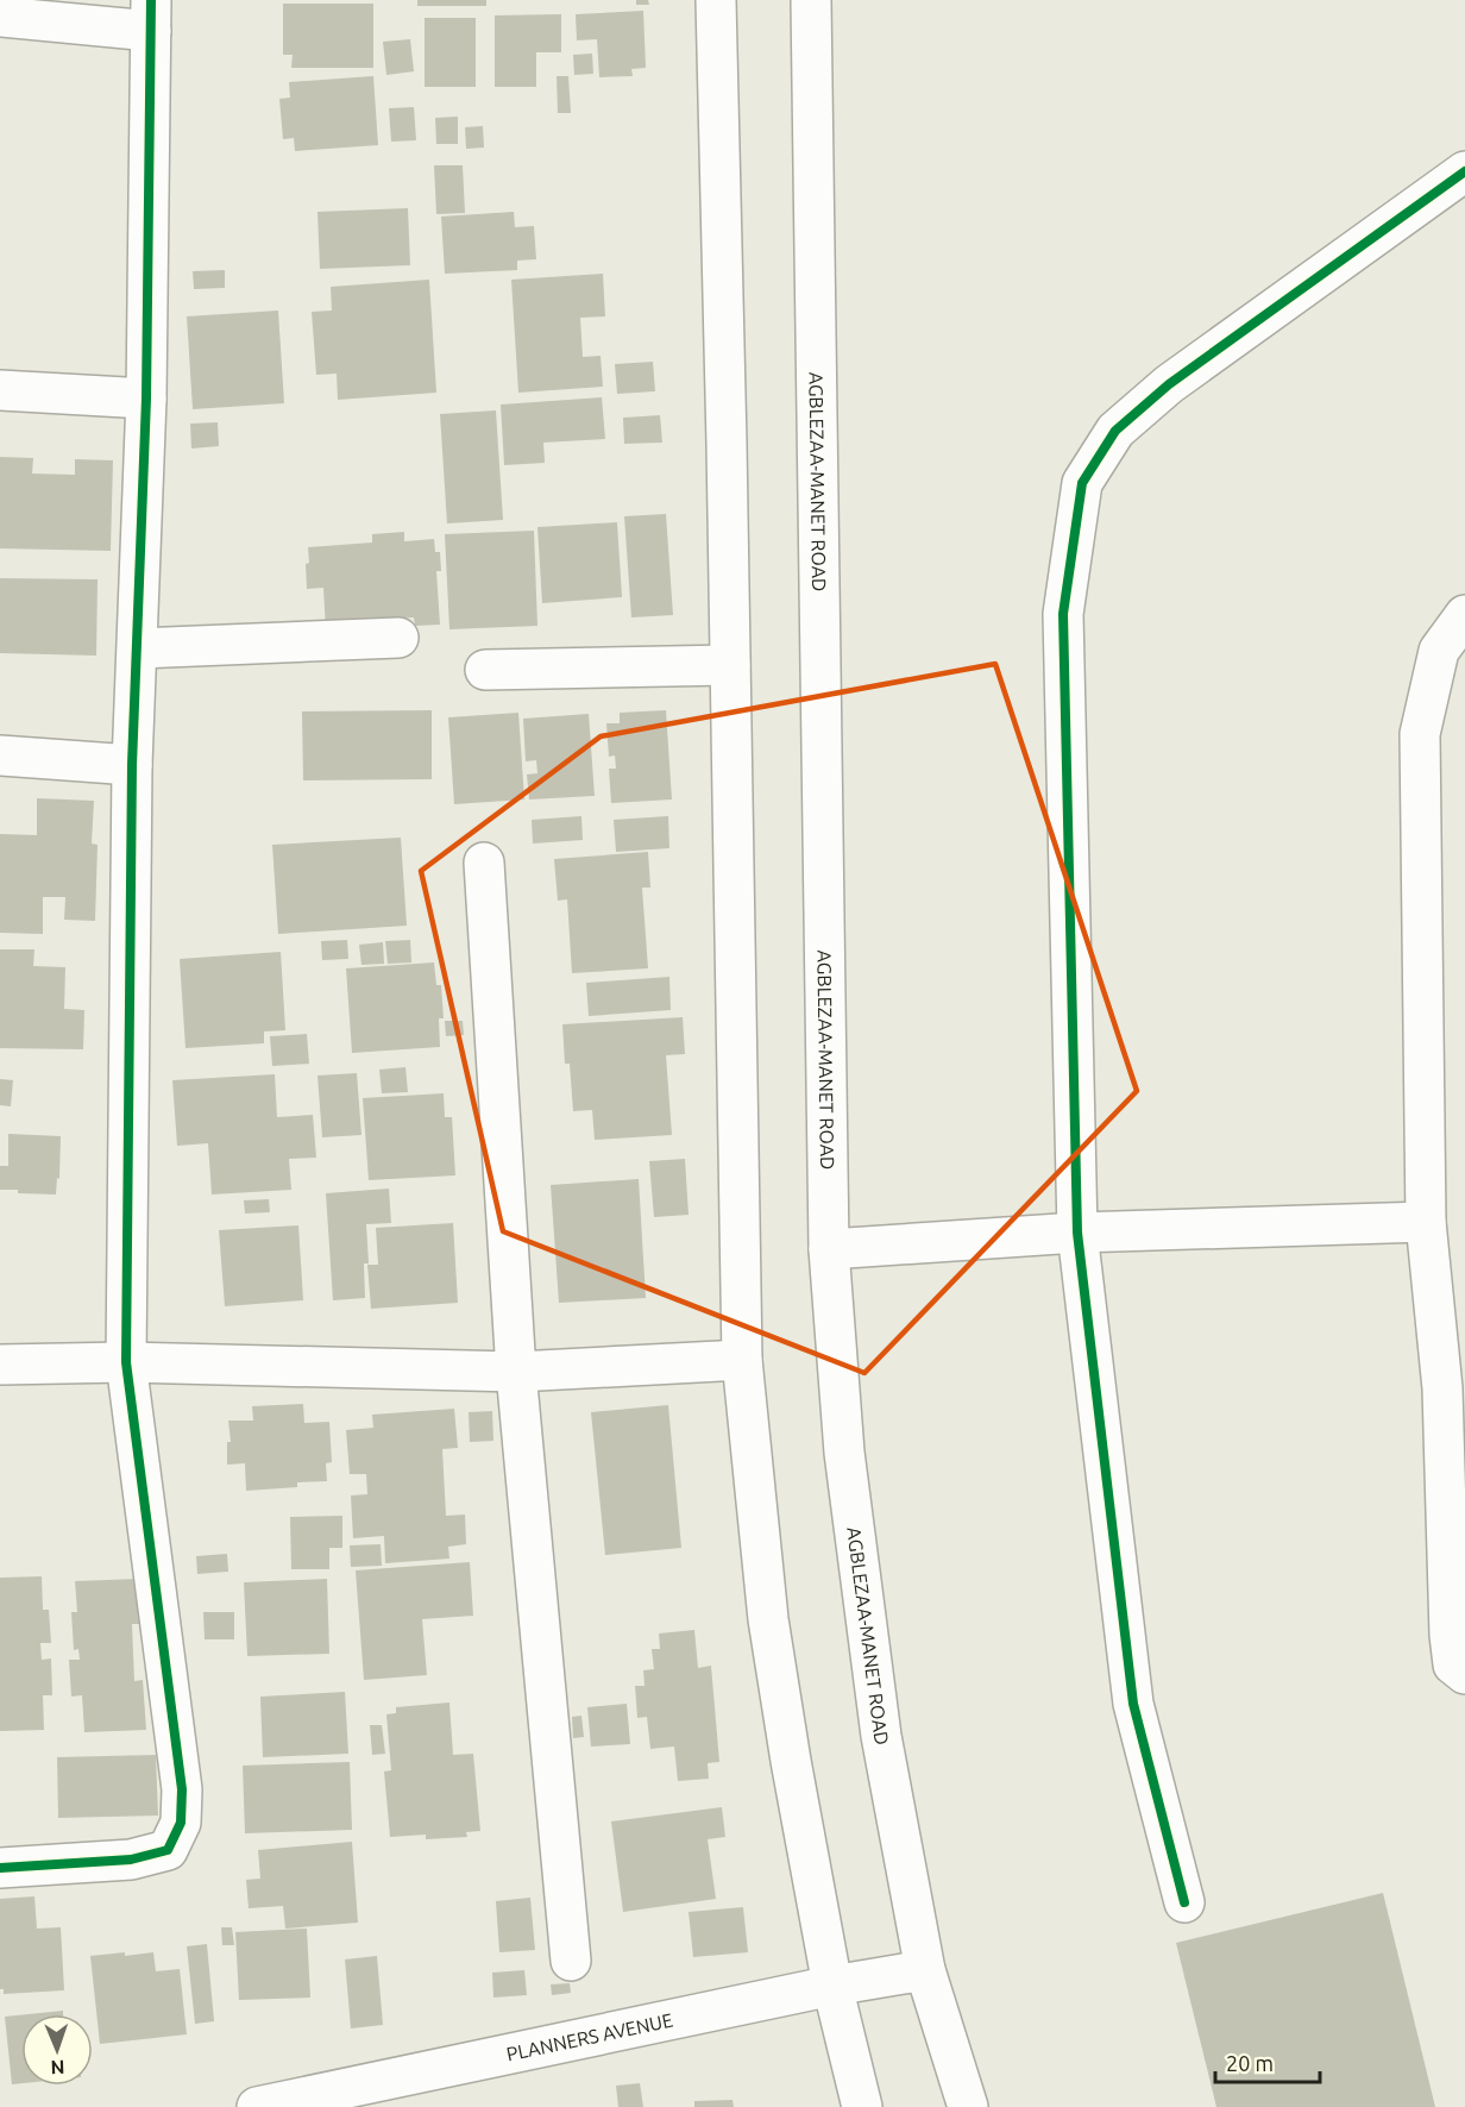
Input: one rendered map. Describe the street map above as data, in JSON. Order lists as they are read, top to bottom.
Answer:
{
  "streets": {
    "street": ["AGBLEZAA-MANET ROAD", "PLANNERS AVENUE"]
  },
  "crossings": [
    ["AGBLEZAA-MANET ROAD", "PLANNERS AVENUE"]
  ],
  "scale_bar": "20 m",
  "north": "bottom"
}
